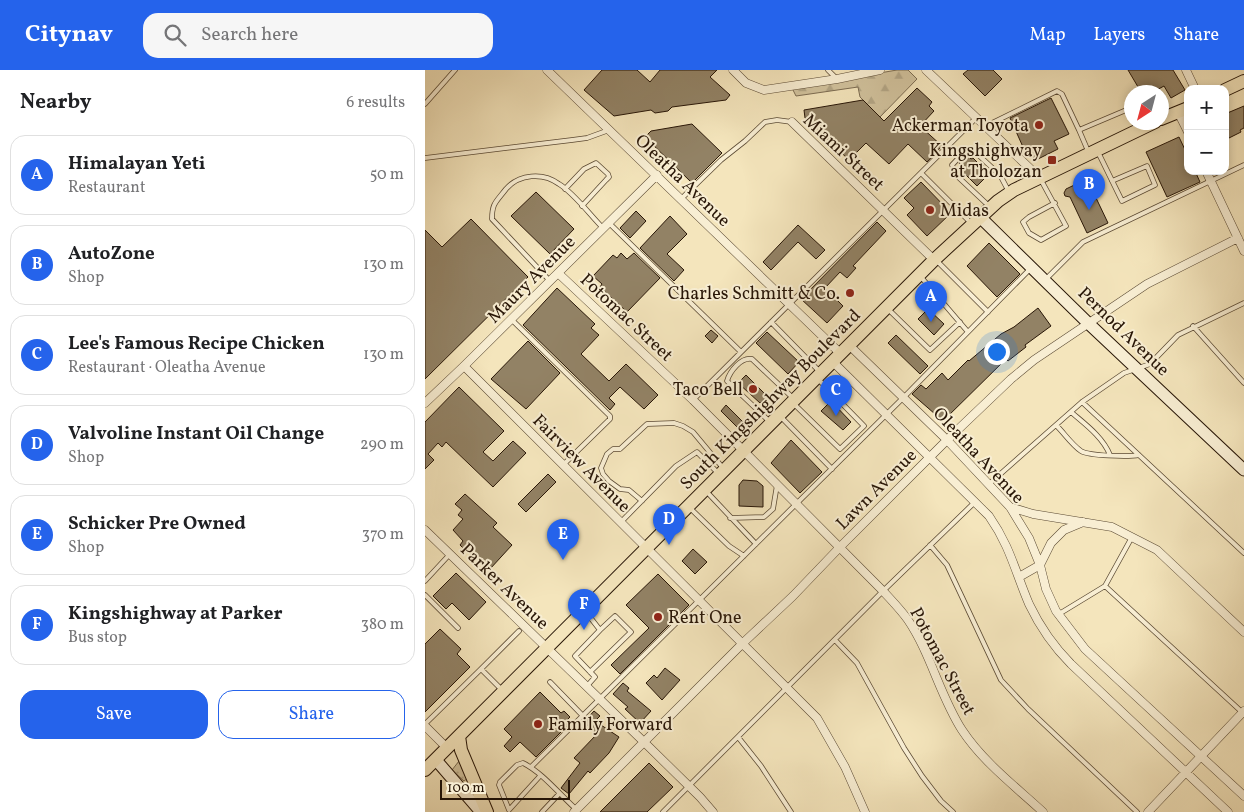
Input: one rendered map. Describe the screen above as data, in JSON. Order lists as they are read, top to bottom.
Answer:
{
  "streets": {
    "main road": ["South Kingshighway Boulevard"],
    "street": [
      "Miami Street",
      "Oleatha Avenue",
      "Maury Avenue",
      "Potomac Street",
      "Pernod Avenue",
      "Fairview Avenue",
      "Lawn Avenue",
      "Parker Avenue"
    ]
  },
  "crossings": [
    ["Miami Street", "Oleatha Avenue"],
    ["Miami Street", "South Kingshighway Boulevard"],
    ["Oleatha Avenue", "Maury Avenue"],
    ["Oleatha Avenue", "South Kingshighway Boulevard"],
    ["Oleatha Avenue", "Lawn Avenue"],
    ["Maury Avenue", "Potomac Street"],
    ["Maury Avenue", "Fairview Avenue"],
    ["Potomac Street", "South Kingshighway Boulevard"],
    ["Potomac Street", "Lawn Avenue"],
    ["Pernod Avenue", "South Kingshighway Boulevard"],
    ["Pernod Avenue", "Lawn Avenue"],
    ["South Kingshighway Boulevard", "Fairview Avenue"],
    ["South Kingshighway Boulevard", "Parker Avenue"],
    ["Fairview Avenue", "Lawn Avenue"],
    ["Lawn Avenue", "Parker Avenue"]
  ],
  "places": {
    "other": [
      "Ackerman Toyota",
      "Midas",
      "Charles Schmitt & Co.",
      "Taco Bell",
      "Rent One",
      "Family Forward"
    ],
    "transit": ["Kingshighway at Tholozan"]
  },
  "scale_bar": "100 m",
  "north": "bottom left",
  "page": {
    "header": "Citynav",
    "search": "Search here",
    "nav": ["Map", "Layers", "Share"],
    "heading": ["Nearby", "6 results"],
    "map_buttons": ["+", "−"],
    "list": [
      {
        "mark": "A",
        "name": "Himalayan Yeti",
        "note": "Restaurant",
        "value": "50 m"
      },
      {
        "mark": "B",
        "name": "AutoZone",
        "note": "Shop",
        "value": "130 m"
      },
      {
        "mark": "C",
        "name": "Lee's Famous Recipe Chicken",
        "note": "Restaurant · Oleatha Avenue",
        "value": "130 m"
      },
      {
        "mark": "D",
        "name": "Valvoline Instant Oil Change",
        "note": "Shop",
        "value": "290 m"
      },
      {
        "mark": "E",
        "name": "Schicker Pre Owned",
        "note": "Shop",
        "value": "370 m"
      },
      {
        "mark": "F",
        "name": "Kingshighway at Parker",
        "note": "Bus stop",
        "value": "380 m"
      }
    ],
    "pins": [
      "B",
      "A",
      "C",
      "D",
      "E",
      "F"
    ],
    "buttons": ["Save", "Share"],
    "scale": "100 m"
  }
}
